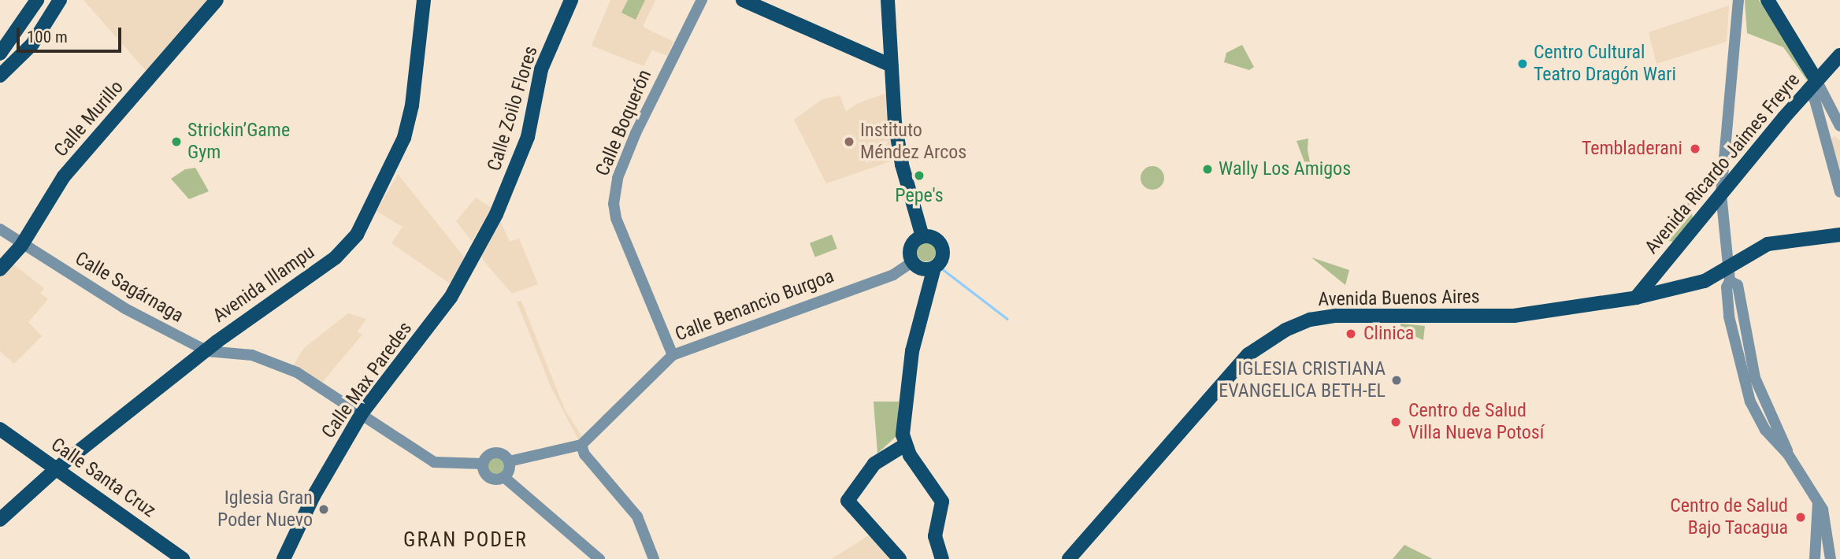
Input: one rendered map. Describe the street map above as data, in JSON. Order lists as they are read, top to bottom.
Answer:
{
  "streets": {
    "main road": [
      "Calle Zoilo Flores",
      "Calle Murillo",
      "Avenida Ricardo Jaimes Freyre",
      "Avenida Illampu",
      "Avenida Buenos Aires",
      "Calle Max Paredes",
      "Calle Santa Cruz"
    ],
    "street": ["Calle Boquerón", "Calle Sagárnaga", "Calle Benancio Burgoa"]
  },
  "crossings": [
    ["Calle Zoilo Flores", "Calle Max Paredes"],
    ["Calle Murillo", "Calle Sagárnaga"],
    ["Calle Boquerón", "Calle Benancio Burgoa"],
    ["Avenida Ricardo Jaimes Freyre", "Avenida Buenos Aires"],
    ["Avenida Illampu", "Calle Sagárnaga"],
    ["Avenida Illampu", "Calle Santa Cruz"],
    ["Calle Sagárnaga", "Calle Max Paredes"]
  ],
  "districts": ["GRAN PODER"],
  "places": [
    "Centro Cultural Teatro Dragón Wari",
    "Strickin’Game Gym",
    "Instituto Méndez Arcos",
    "Tembladerani",
    "Wally Los Amigos",
    "Pepe's",
    "Clinica",
    "IGLESIA CRISTIANA EVANGELICA BETH-EL",
    "Centro de Salud Villa Nueva Potosí",
    "Iglesia Gran Poder Nuevo",
    "Centro de Salud Bajo Tacagua"
  ],
  "scale_bar": "100 m"
}
